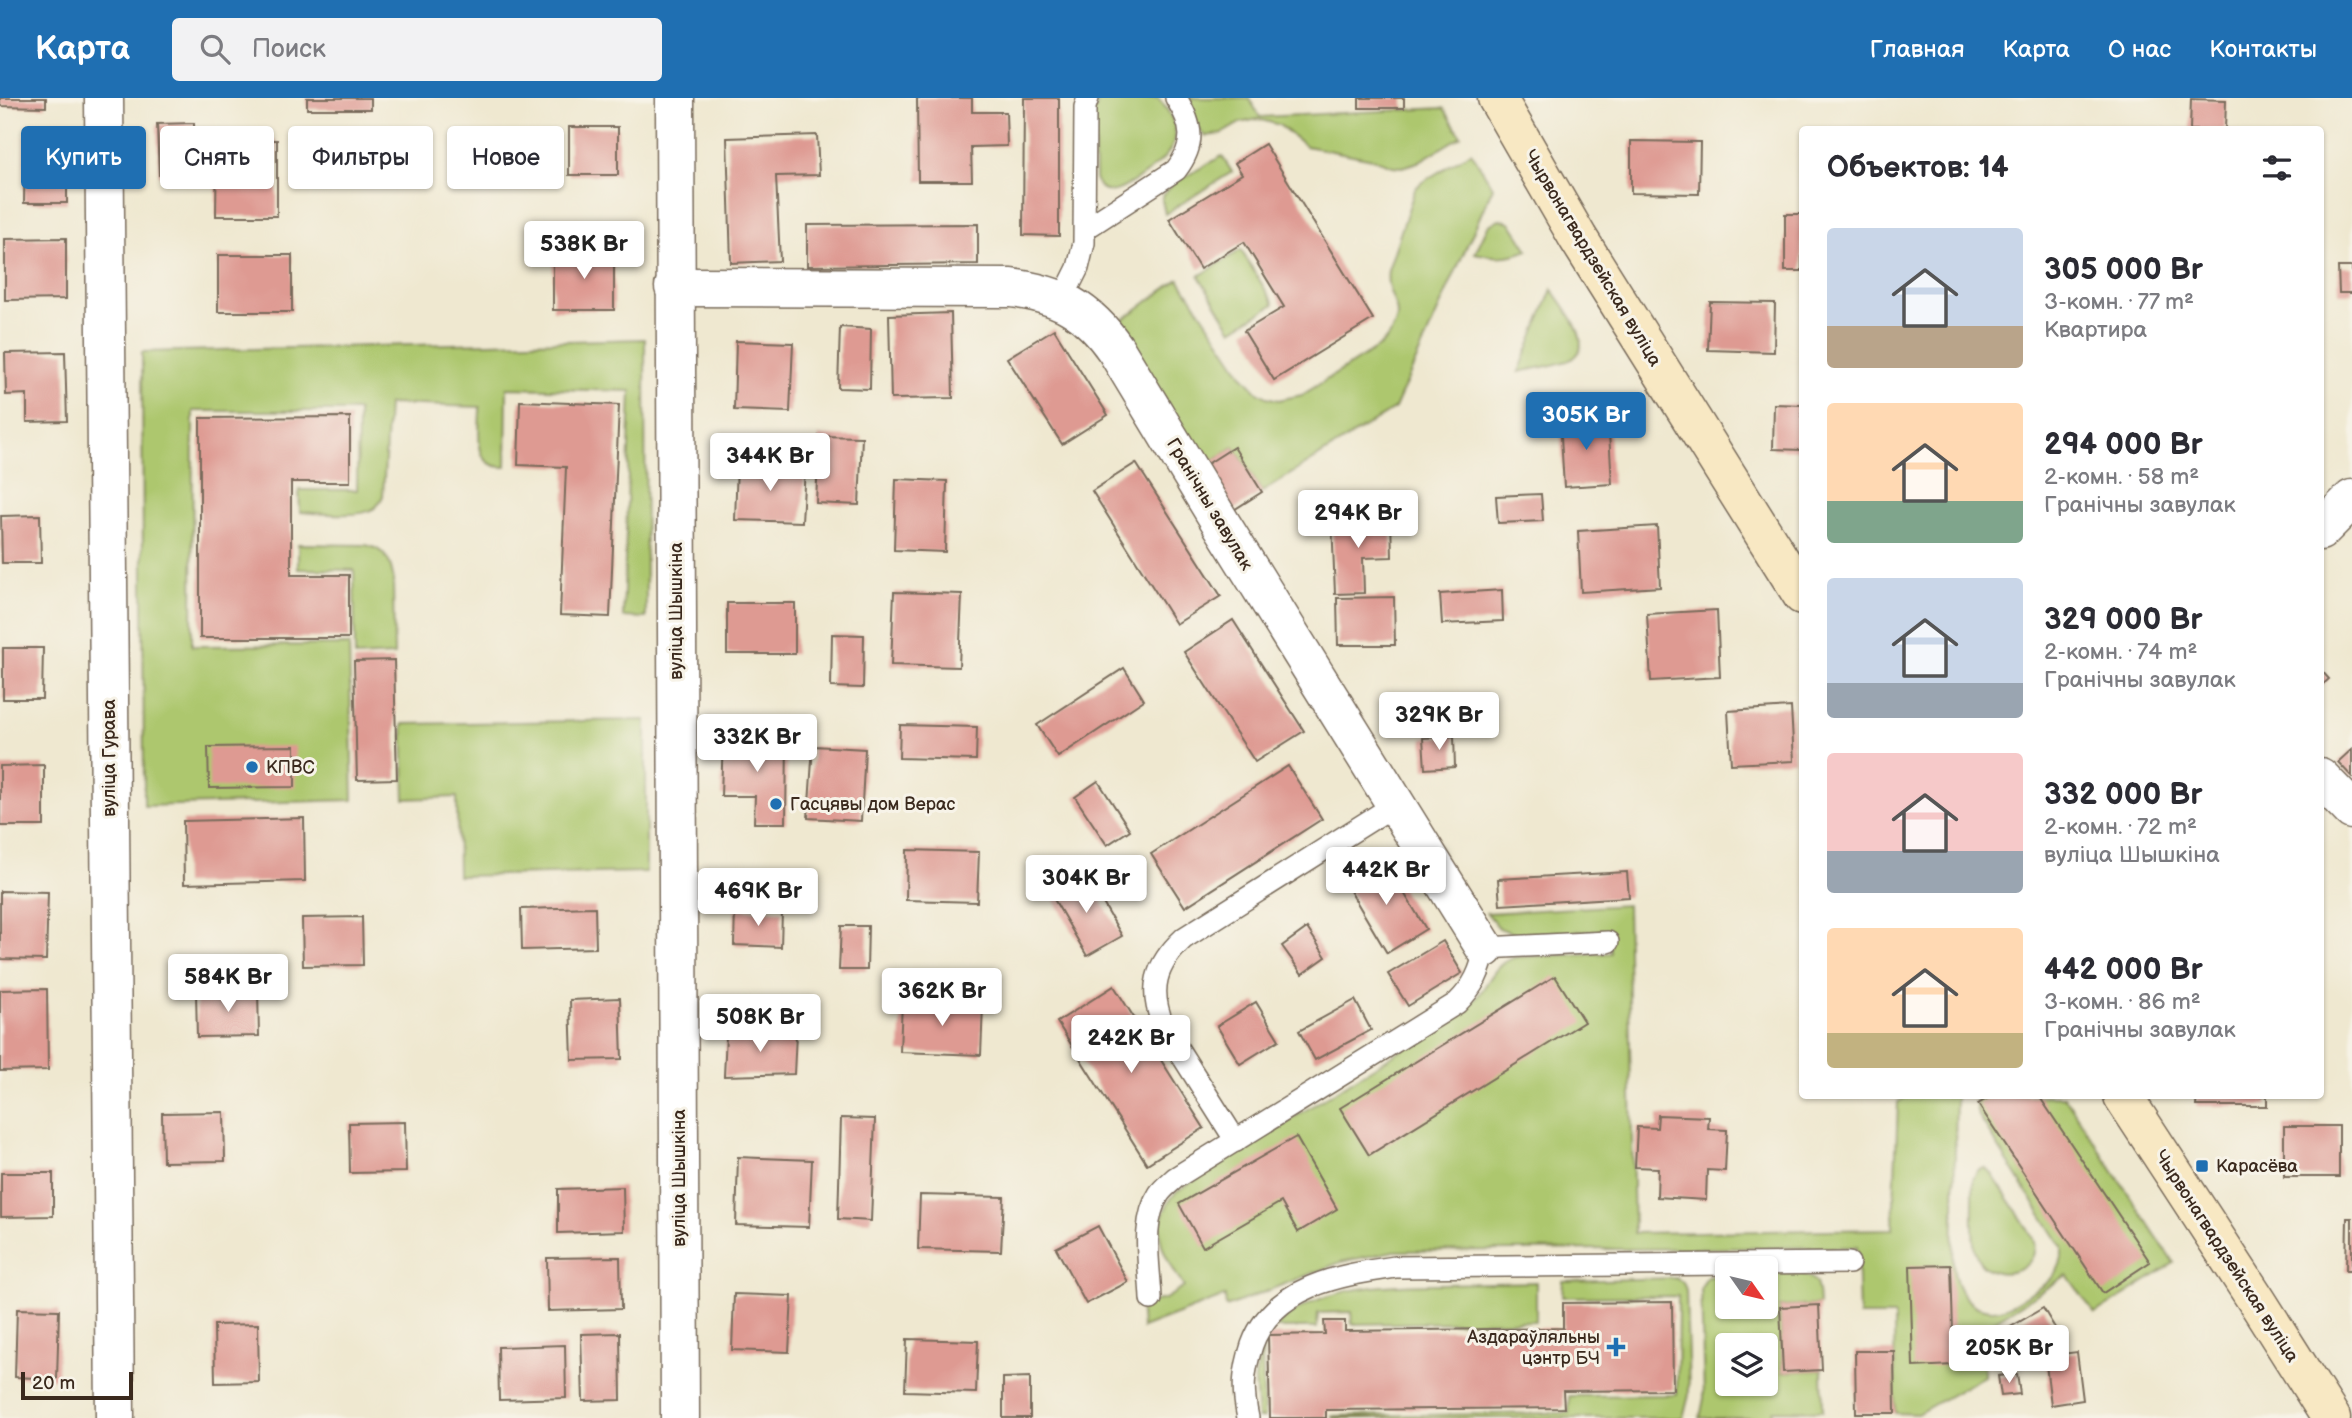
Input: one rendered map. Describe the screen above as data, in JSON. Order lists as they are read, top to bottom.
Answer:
{
  "streets": {
    "main road": ["Чырвонагвардзейская вуліца"],
    "street": ["Гранічны завулак", "вуліца Шышкіна", "вуліца Гурава"]
  },
  "crossings": [
    ["Гранічны завулак", "вуліца Шышкіна"]
  ],
  "places": {
    "other": ["КПВС", "Гасцявы дом Верас"],
    "transit": ["Карасёва"],
    "health": ["Аздараўляльны цэнтр БЧ"]
  },
  "scale_bar": "20 m",
  "north": "bottom right",
  "page": {
    "header": "Карта",
    "search": "Поиск",
    "nav": [
      "Главная",
      "Карта",
      "О нас",
      "Контакты"
    ],
    "chip": [
      "Купить",
      "Снять",
      "Фильтры",
      "Новое"
    ],
    "heading": "Объектов: 14",
    "list": [
      {
        "name": "305 000 Br",
        "note": "3-комн. · 77 m² · Квартира"
      },
      {
        "name": "294 000 Br",
        "note": "2-комн. · 58 m² · Гранічны завулак"
      },
      {
        "name": "329 000 Br",
        "note": "2-комн. · 74 m² · Гранічны завулак"
      },
      {
        "name": "332 000 Br",
        "note": "2-комн. · 72 m² · вуліца Шышкіна"
      },
      {
        "name": "442 000 Br",
        "note": "3-комн. · 86 m² · Гранічны завулак"
      }
    ],
    "price": [
      "538K Br",
      "305K Br",
      "344K Br",
      "294K Br",
      "329K Br",
      "332K Br",
      "442K Br",
      "304K Br",
      "469K Br",
      "584K Br",
      "362K Br",
      "508K Br",
      "242K Br",
      "205K Br"
    ],
    "scale": "20 m"
  }
}
